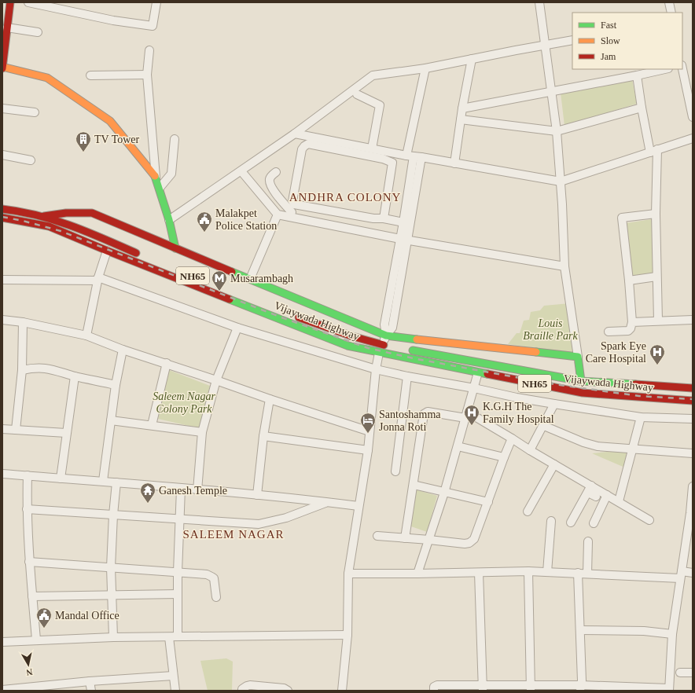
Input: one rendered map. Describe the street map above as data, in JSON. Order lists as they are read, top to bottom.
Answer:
{
  "streets": {
    "main road": ["NH65", "Vijaywada Highway"]
  },
  "districts": ["ANDHRA COLONY", "SALEEM NAGAR"],
  "parks": ["Louis Braille Park", "Saleem Nagar Colony Park"],
  "places": {
    "building": ["TV Tower"],
    "public building": ["Malakpet Police Station", "Mandal Office"],
    "metro station": ["Musarambagh"],
    "hospital": ["Spark Eye Care Hospital", "K.G.H The Family Hospital"],
    "hotel": ["Santoshamma Jonna Roti"],
    "temple": ["Ganesh Temple"]
  },
  "legend": ["Fast", "Slow", "Jam"],
  "north": "bottom"
}
